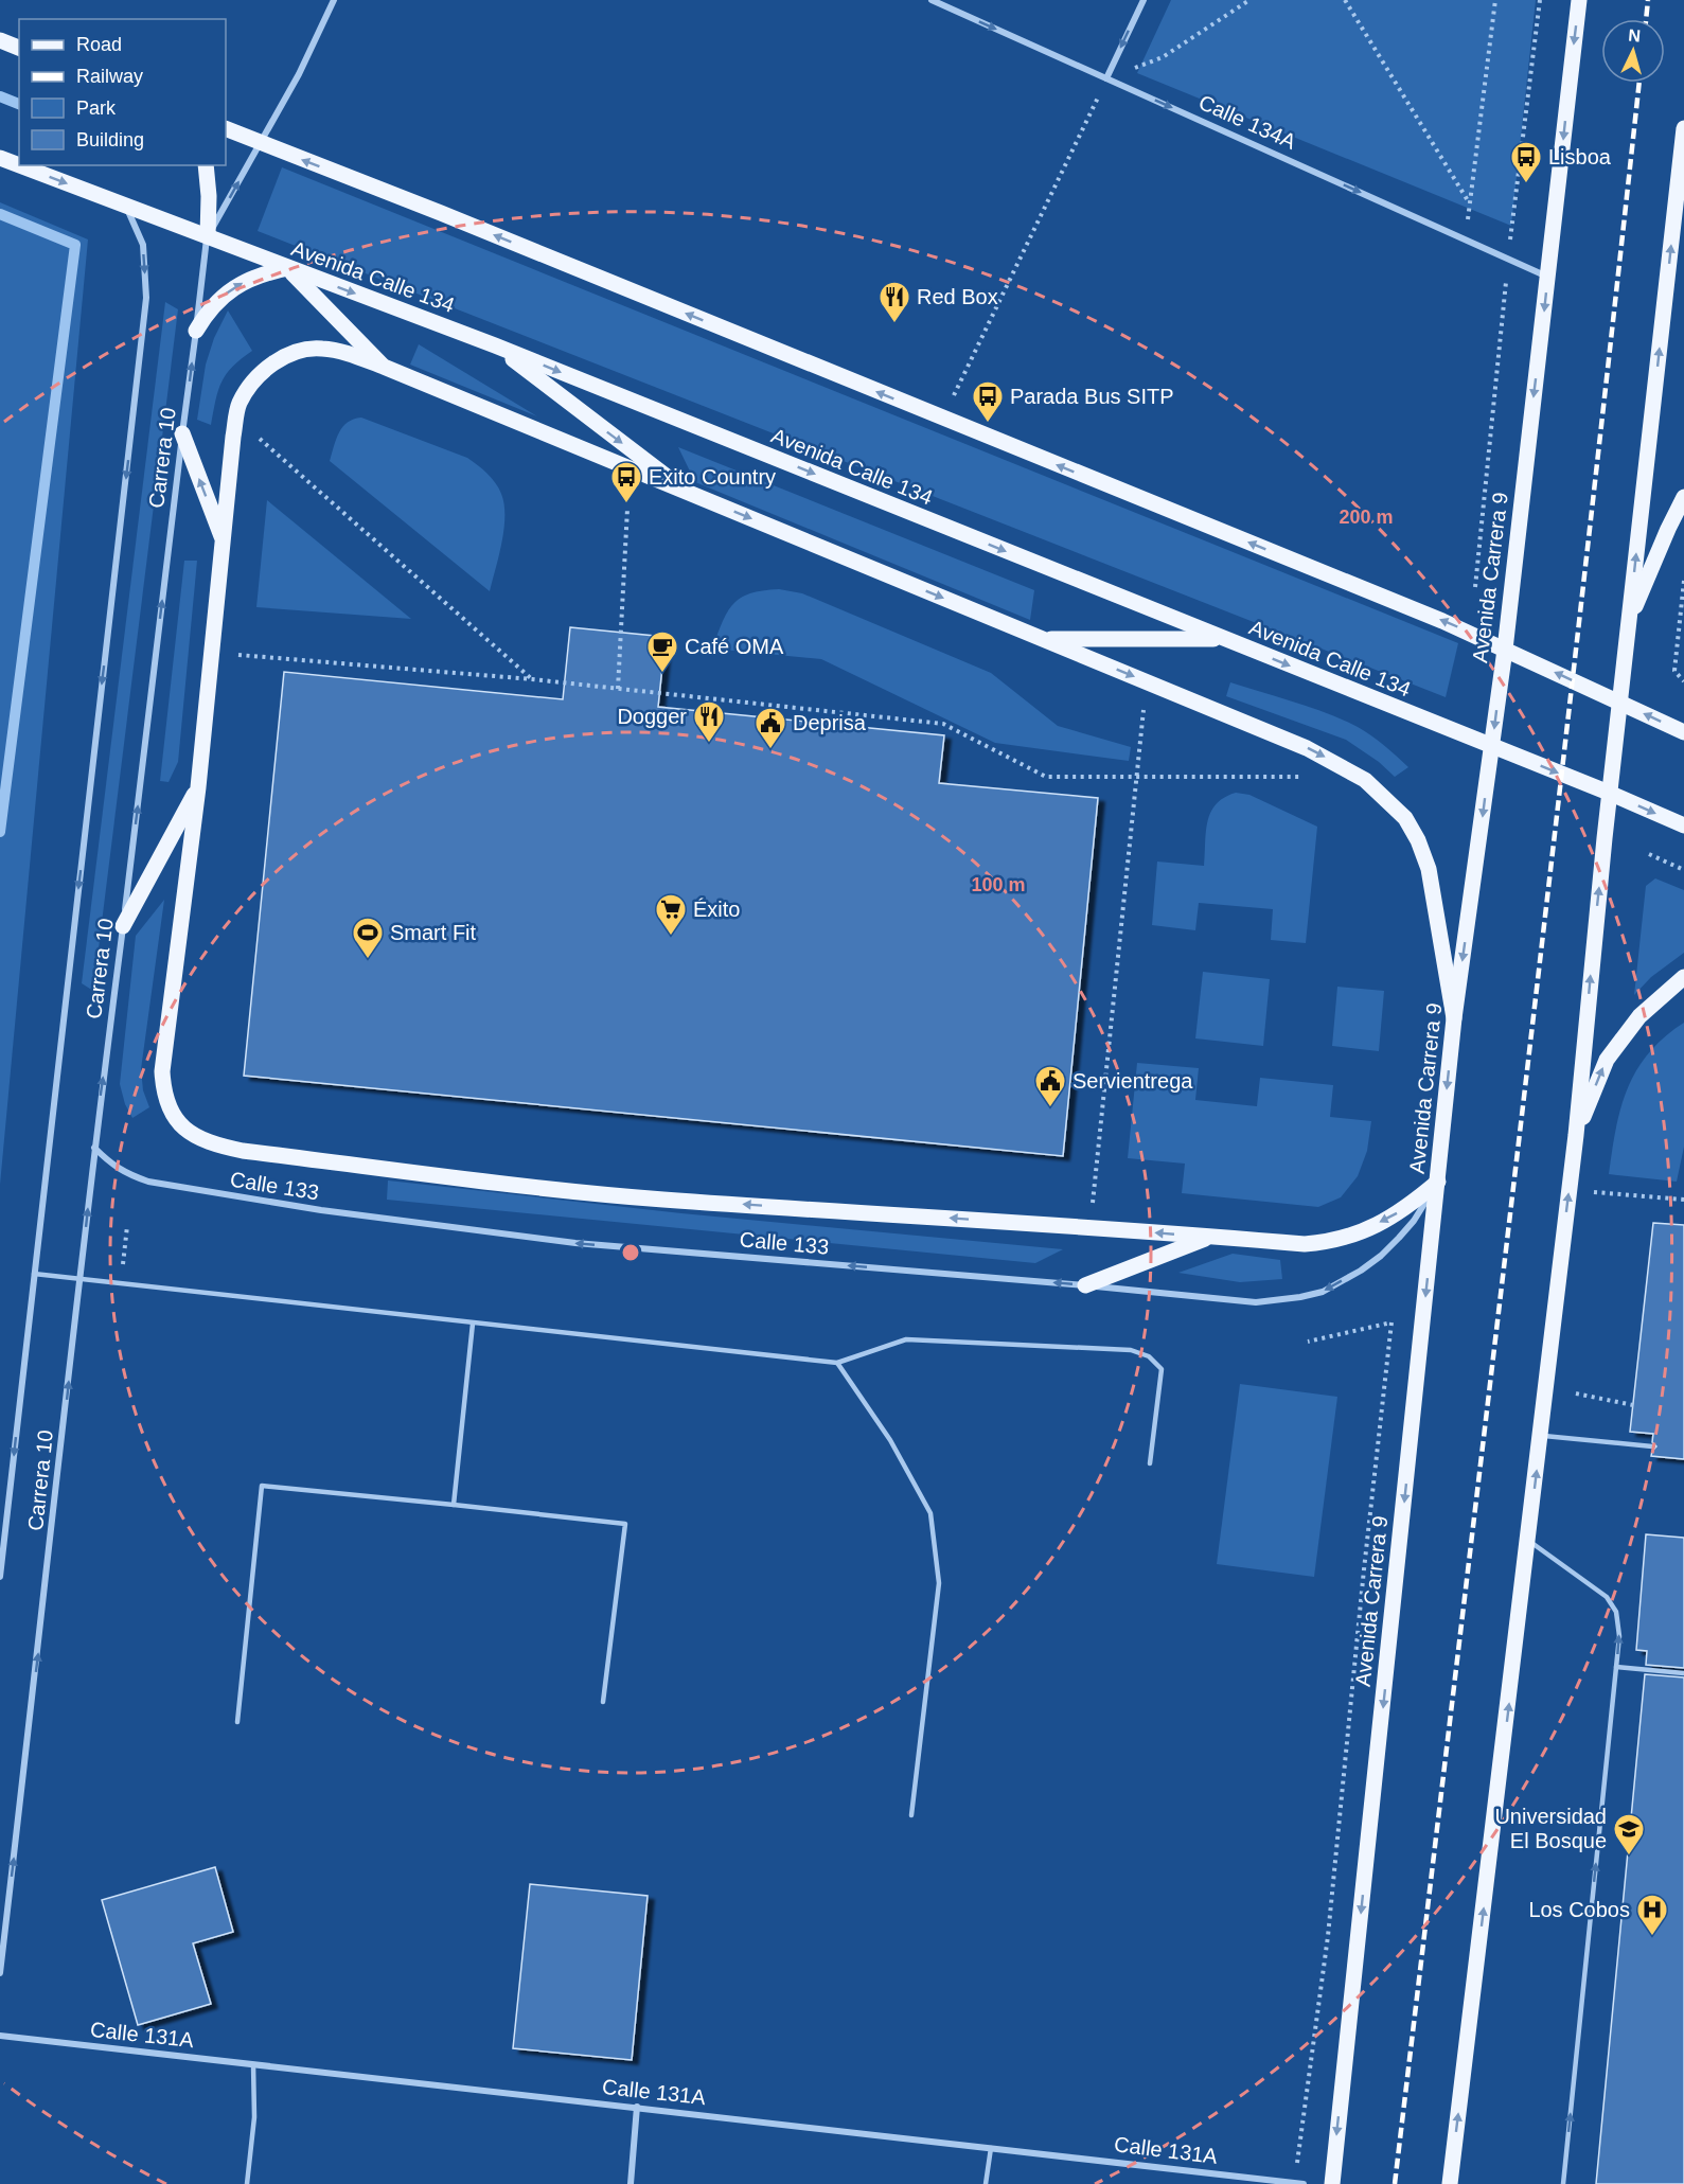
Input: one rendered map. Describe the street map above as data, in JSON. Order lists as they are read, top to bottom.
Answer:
{
  "streets": {
    "main road": ["Avenida Calle 134", "Avenida Carrera 9"],
    "street": [
      "Calle 134A",
      "Carrera 10",
      "Calle 133",
      "Calle 131A"
    ]
  },
  "crossings": [
    ["Calle 134A", "Avenida Carrera 9"],
    ["Avenida Calle 134", "Carrera 10"],
    ["Avenida Calle 134", "Avenida Carrera 9"],
    ["Carrera 10", "Calle 133"],
    ["Avenida Carrera 9", "Calle 133"]
  ],
  "one_way": ["Calle 134A", "Calle 133"],
  "places": {
    "bus stop": ["Lisboa", "Parada Bus SITP", "Exito Country"],
    "restaurant": ["Red Box", "Dogger"],
    "cafe": ["Café OMA"],
    "public building": ["Deprisa", "Servientrega"],
    "supermarket": ["Éxito"],
    "sports": ["Smart Fit"],
    "school or university": ["Universidad El Bosque"],
    "hospital": ["Los Cobos"]
  },
  "legend": [
    "Road",
    "Railway",
    "Park",
    "Building"
  ],
  "north": "top",
  "rings": ["200 m", "100 m"]
}
